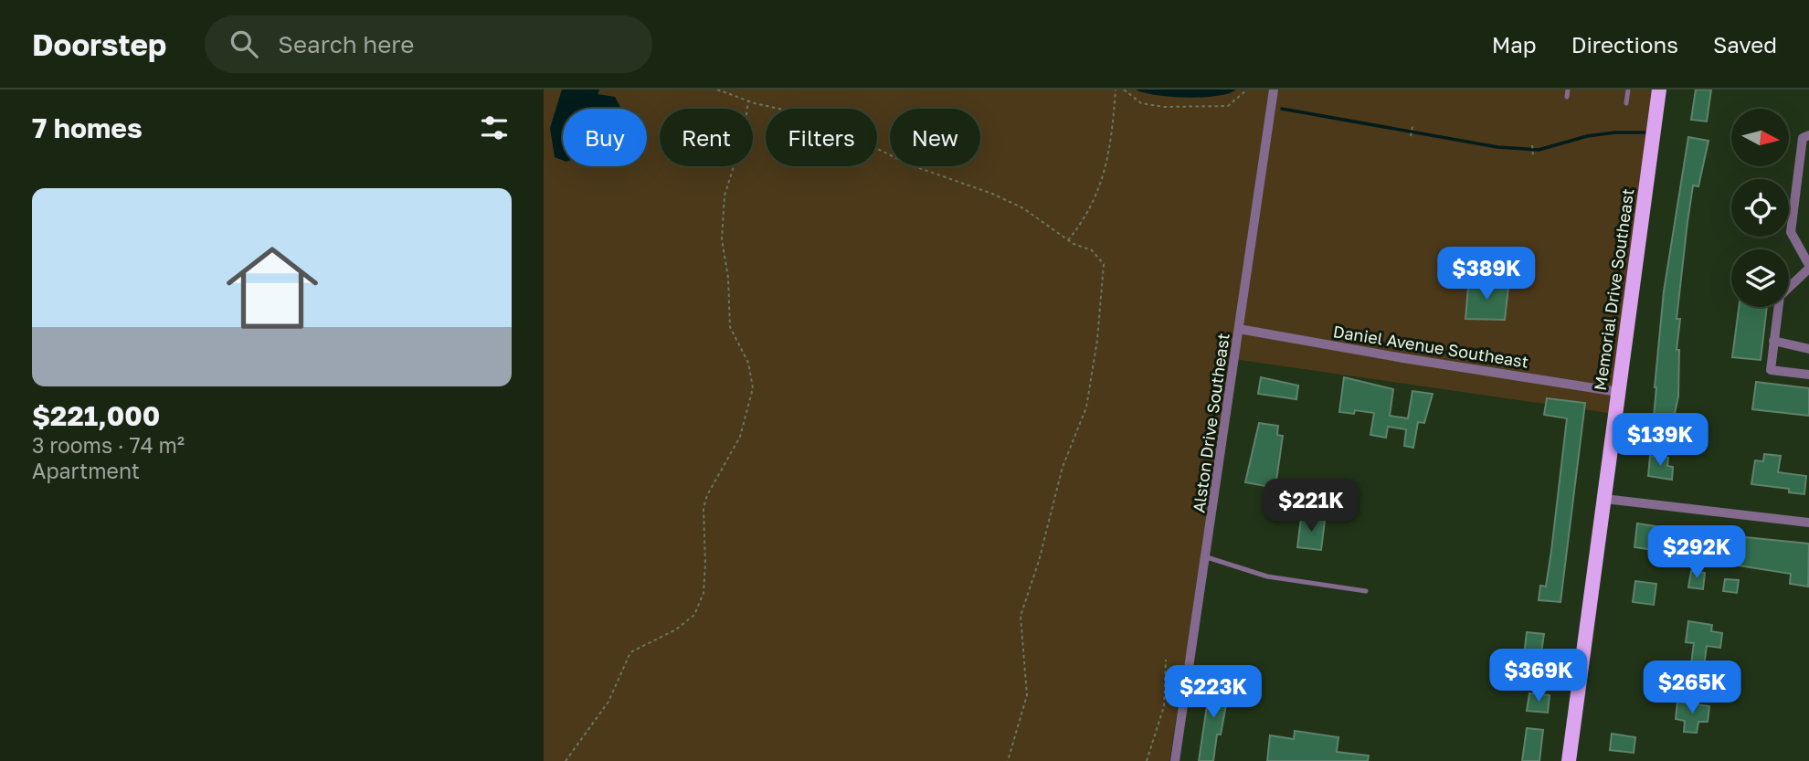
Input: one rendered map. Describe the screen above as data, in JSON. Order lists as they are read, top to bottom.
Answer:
{
  "streets": {
    "main road": ["Memorial Drive Southeast"],
    "street": ["Daniel Avenue Southeast", "Alston Drive Southeast"]
  },
  "crossings": [
    ["Memorial Drive Southeast", "Daniel Avenue Southeast"],
    ["Daniel Avenue Southeast", "Alston Drive Southeast"]
  ],
  "north": "right",
  "page": {
    "header": "Doorstep",
    "search": "Search here",
    "nav": ["Map", "Directions", "Saved"],
    "heading": "7 homes",
    "chip": [
      "Buy",
      "Rent",
      "Filters",
      "New"
    ],
    "list": [
      {
        "name": "$221,000",
        "note": "3 rooms · 74 m² · Apartment"
      }
    ],
    "price": [
      "$389K",
      "$139K",
      "$221K",
      "$292K",
      "$369K",
      "$265K",
      "$223K"
    ]
  }
}
